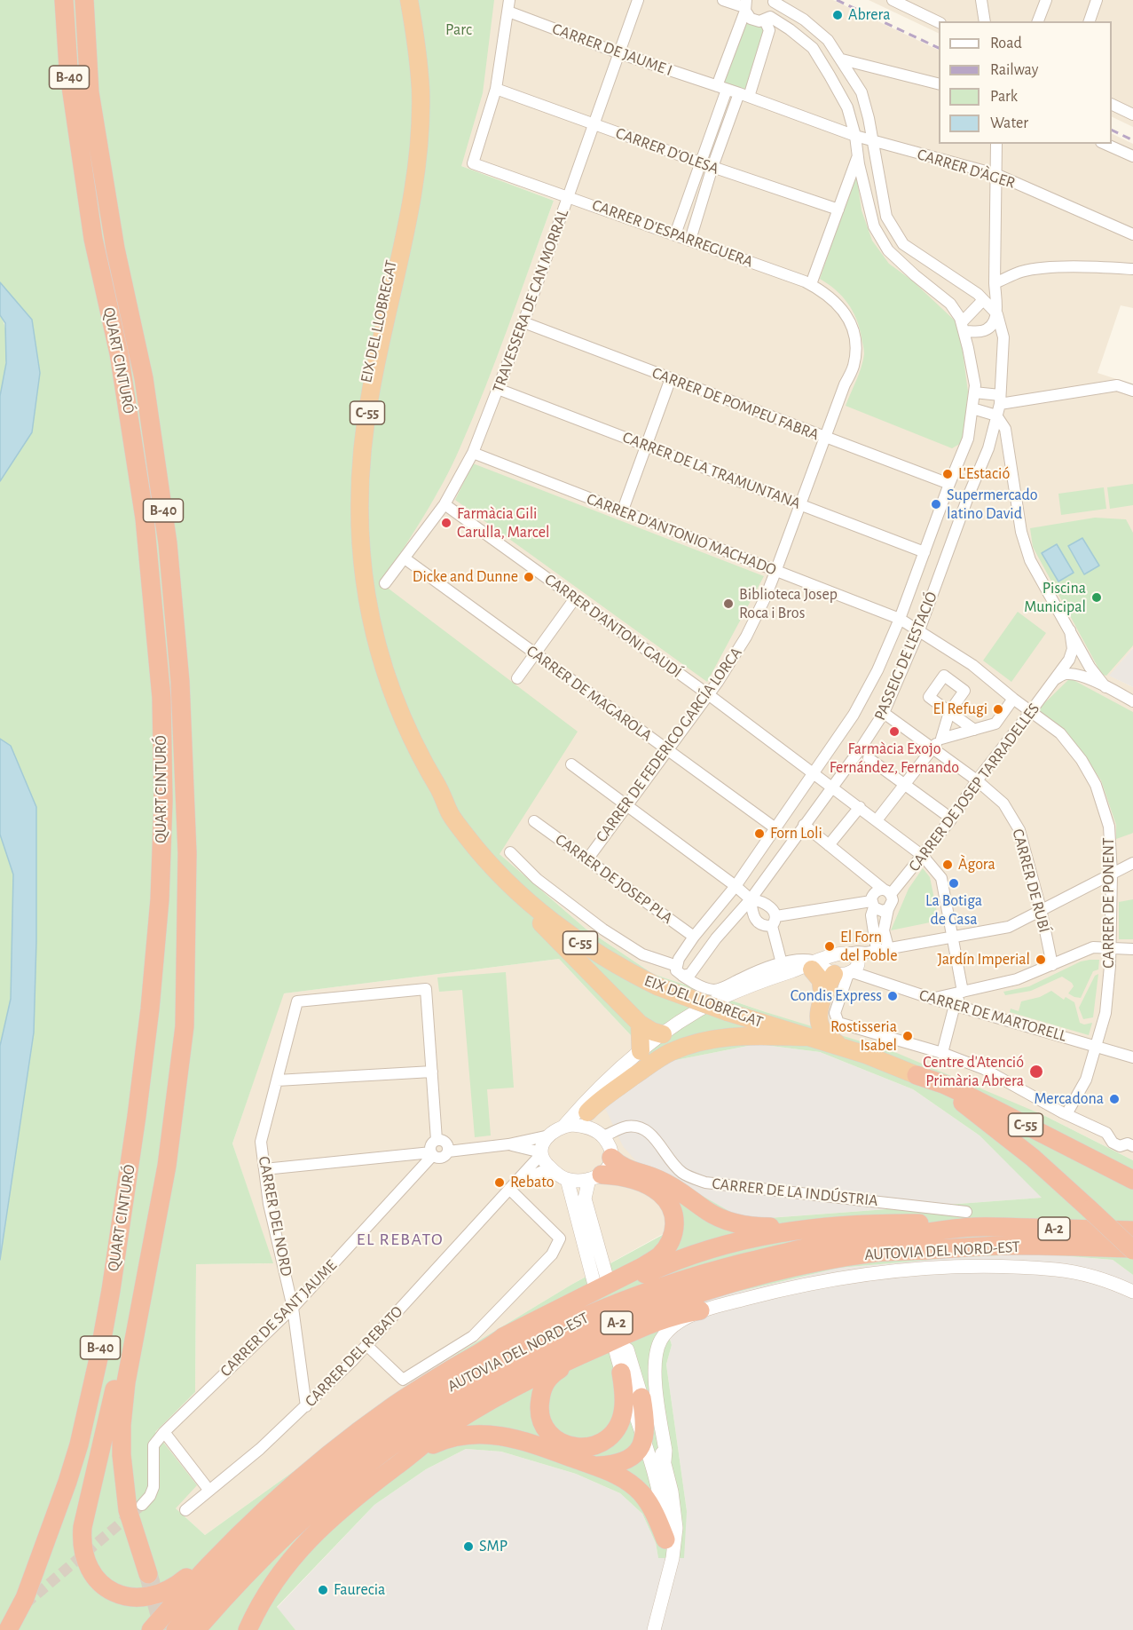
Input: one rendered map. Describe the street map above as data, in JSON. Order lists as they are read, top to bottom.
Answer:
{
  "streets": {
    "highway": [
      "B-40",
      "EIX DEL LLOBREGAT",
      "QUART CINTURÓ",
      "C-55",
      "A-2",
      "AUTOVIA DEL NORD-EST"
    ],
    "street": [
      "CARRER DE JAUME I",
      "CARRER D'OLESA",
      "CARRER D'ÀGER",
      "CARRER D'ESPARREGUERA",
      "TRAVESSERA DE CAN MORRAL",
      "CARRER DE POMPEU FABRA",
      "CARRER DE LA TRAMUNTANA",
      "CARRER D'ANTONIO MACHADO",
      "CARRER D'ANTONI GAUDÍ",
      "PASSEIG DE L'ESTACIÓ",
      "CARRER DE MAGAROLA",
      "CARRER DE FEDERICO GARCÍA LORCA",
      "CARRER DE JOSEP TARRADELLES",
      "CARRER DE JOSEP PLA",
      "CARRER DE RUBÍ",
      "CARRER DE PONENT",
      "CARRER DE MARTORELL",
      "CARRER DE LA INDÚSTRIA",
      "CARRER DEL NORD",
      "CARRER DE SANT JAUME",
      "CARRER DEL REBATO"
    ]
  },
  "crossings": [
    ["CARRER DE JAUME I", "TRAVESSERA DE CAN MORRAL"],
    ["CARRER D'OLESA", "CARRER D'ESPARREGUERA"],
    ["CARRER D'OLESA", "TRAVESSERA DE CAN MORRAL"],
    ["CARRER D'ÀGER", "PASSEIG DE L'ESTACIÓ"],
    ["CARRER D'ESPARREGUERA", "TRAVESSERA DE CAN MORRAL"],
    ["CARRER D'ESPARREGUERA", "CARRER DE FEDERICO GARCÍA LORCA"],
    ["TRAVESSERA DE CAN MORRAL", "CARRER DE POMPEU FABRA"],
    ["TRAVESSERA DE CAN MORRAL", "CARRER DE LA TRAMUNTANA"],
    ["TRAVESSERA DE CAN MORRAL", "CARRER D'ANTONIO MACHADO"],
    ["TRAVESSERA DE CAN MORRAL", "CARRER D'ANTONI GAUDÍ"],
    ["TRAVESSERA DE CAN MORRAL", "CARRER DE MAGAROLA"],
    ["EIX DEL LLOBREGAT", "C-55"],
    ["CARRER DE POMPEU FABRA", "PASSEIG DE L'ESTACIÓ"],
    ["CARRER DE POMPEU FABRA", "CARRER DE FEDERICO GARCÍA LORCA"],
    ["CARRER DE LA TRAMUNTANA", "PASSEIG DE L'ESTACIÓ"],
    ["CARRER DE LA TRAMUNTANA", "CARRER DE FEDERICO GARCÍA LORCA"],
    ["CARRER D'ANTONIO MACHADO", "PASSEIG DE L'ESTACIÓ"],
    ["CARRER D'ANTONIO MACHADO", "CARRER DE FEDERICO GARCÍA LORCA"],
    ["CARRER D'ANTONIO MACHADO", "CARRER DE PONENT"],
    ["CARRER D'ANTONI GAUDÍ", "PASSEIG DE L'ESTACIÓ"],
    ["CARRER D'ANTONI GAUDÍ", "CARRER DE FEDERICO GARCÍA LORCA"],
    ["CARRER D'ANTONI GAUDÍ", "CARRER DE JOSEP TARRADELLES"],
    ["PASSEIG DE L'ESTACIÓ", "CARRER DE MAGAROLA"],
    ["PASSEIG DE L'ESTACIÓ", "CARRER DE JOSEP PLA"],
    ["PASSEIG DE L'ESTACIÓ", "CARRER DE RUBÍ"],
    ["CARRER DE MAGAROLA", "CARRER DE FEDERICO GARCÍA LORCA"],
    ["CARRER DE FEDERICO GARCÍA LORCA", "CARRER DE JOSEP PLA"],
    ["CARRER DE JOSEP TARRADELLES", "CARRER DE RUBÍ"],
    ["CARRER DE JOSEP TARRADELLES", "CARRER DE PONENT"],
    ["CARRER DE PONENT", "CARRER DE MARTORELL"],
    ["CARRER DE LA INDÚSTRIA", "AUTOVIA DEL NORD-EST"],
    ["CARRER DE LA INDÚSTRIA", "CARRER DEL REBATO"],
    ["CARRER DEL NORD", "CARRER DE SANT JAUME"],
    ["CARRER DEL NORD", "CARRER DEL REBATO"]
  ],
  "districts": ["EL REBATO"],
  "parks": ["Parc"],
  "places": [
    "Abrera",
    "L'Estació",
    "Supermercado latino David",
    "Farmàcia Gili Carulla, Marcel",
    "Dicke and Dunne",
    "Piscina Municipal",
    "Biblioteca Josep Roca i Bros",
    "El Refugi",
    "Farmàcia Exojo Fernández, Fernando",
    "Forn Loli",
    "Àgora",
    "La Botiga de Casa",
    "El Forn del Poble",
    "Jardín Imperial",
    "Condis Express",
    "Rostisseria Isabel",
    "Centre d'Atenció Primària Abrera",
    "Mercadona",
    "Rebato",
    "SMP",
    "Faurecia"
  ],
  "legend": [
    "Road",
    "Railway",
    "Park",
    "Water"
  ]
}
